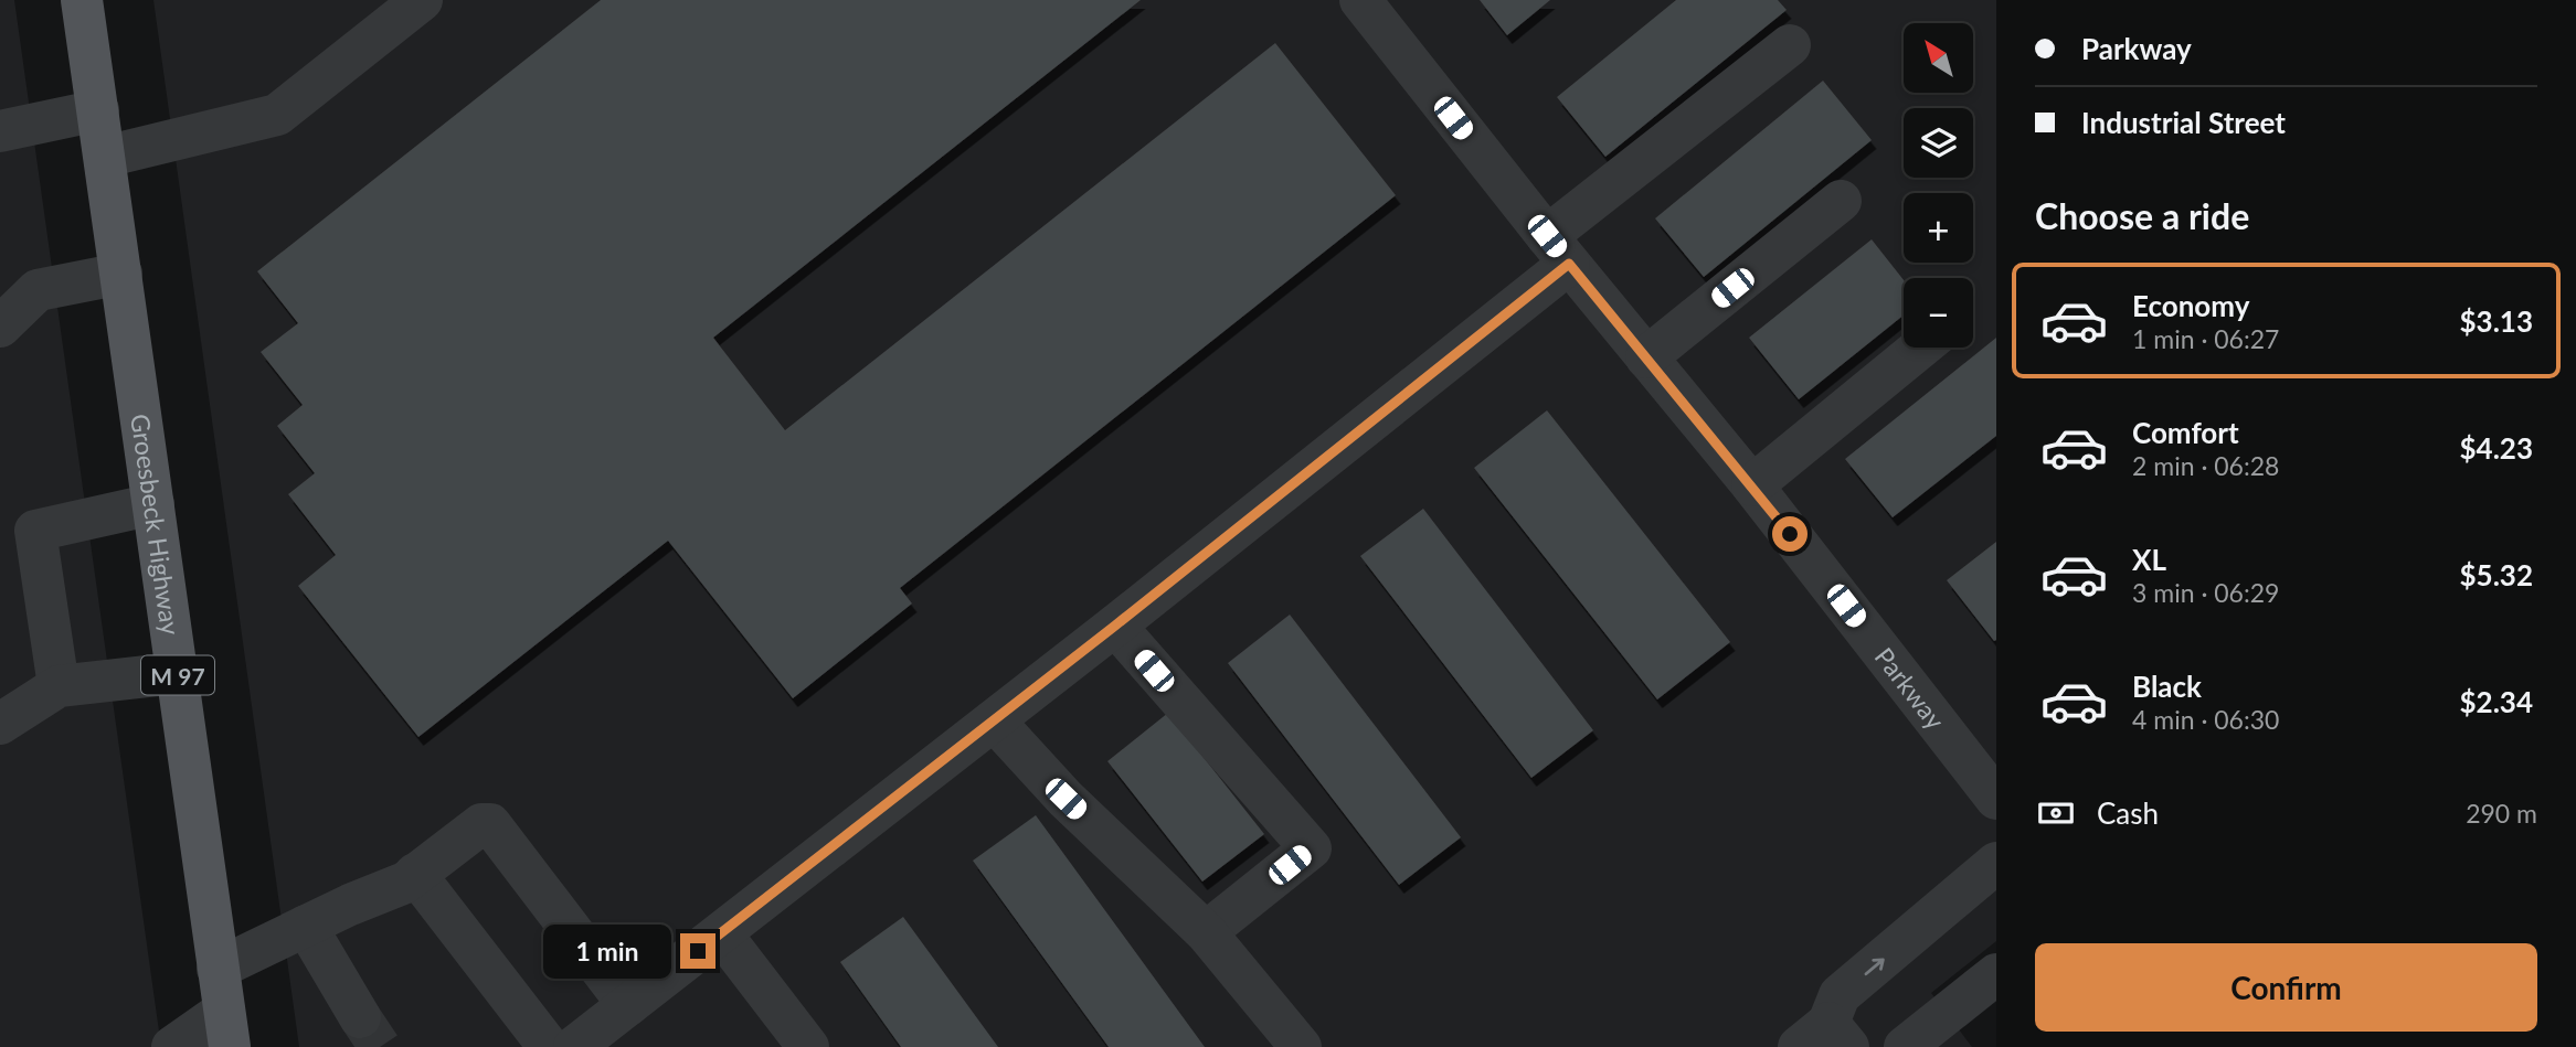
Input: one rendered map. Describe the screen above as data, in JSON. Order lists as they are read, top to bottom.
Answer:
{
  "streets": {
    "main road": ["Groesbeck Highway", "M 97"],
    "street": ["Parkway"]
  },
  "north": "top left",
  "page": {
    "banner": ["Parkway", "Industrial Street"],
    "map_buttons": ["+", "−"],
    "heading": "Choose a ride",
    "list": [
      {
        "name": "Economy",
        "note": "1 min · 06:27",
        "value": "$3.13"
      },
      {
        "name": "Comfort",
        "note": "2 min · 06:28",
        "value": "$4.23"
      },
      {
        "name": "XL",
        "note": "3 min · 06:29",
        "value": "$5.32"
      },
      {
        "name": "Black",
        "note": "4 min · 06:30",
        "value": "$2.34"
      }
    ],
    "pay": ["Cash", "290 m"],
    "bubble": "1 min",
    "buttons": "Confirm"
  }
}
